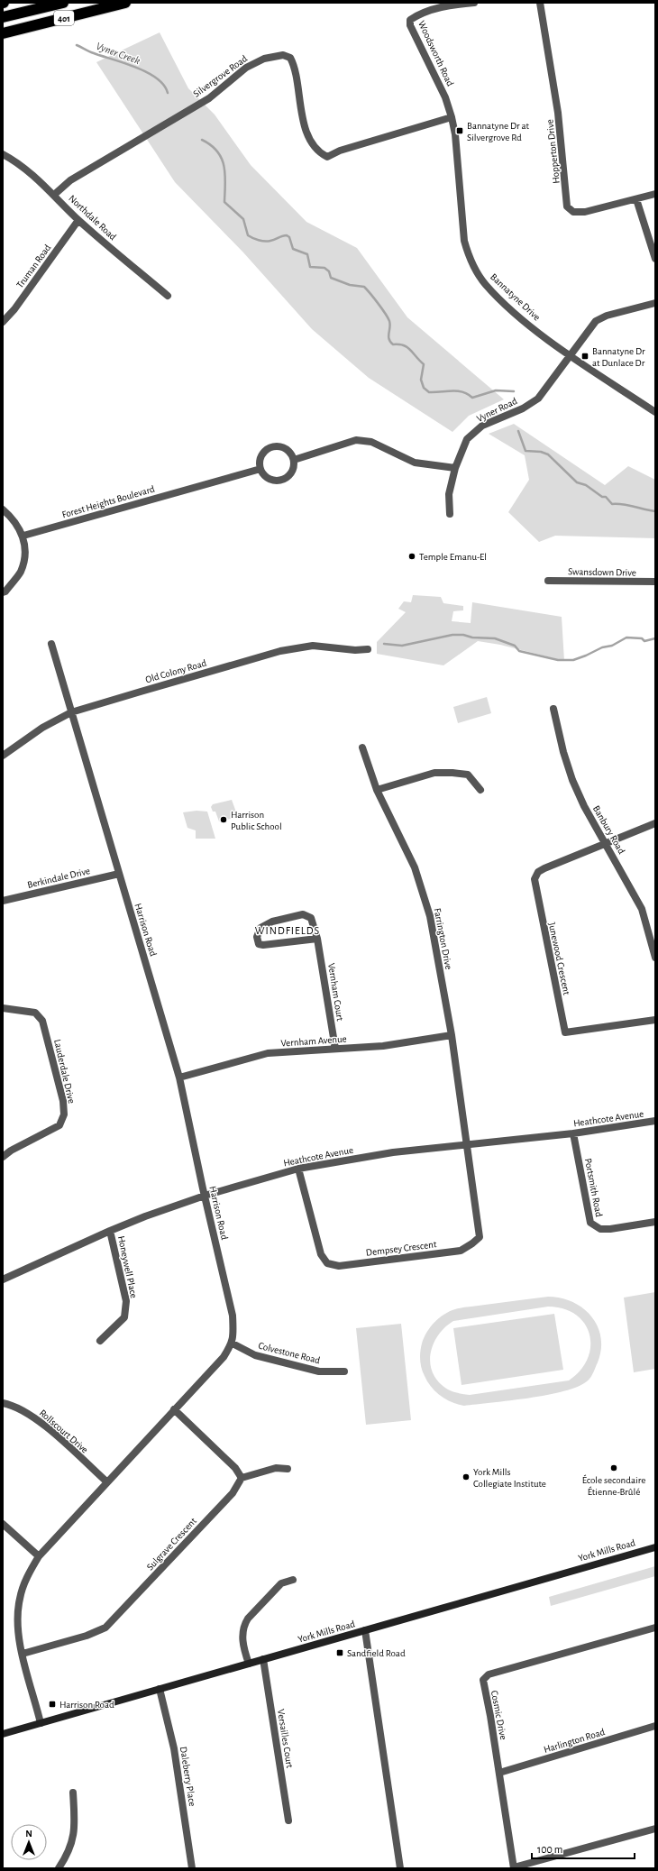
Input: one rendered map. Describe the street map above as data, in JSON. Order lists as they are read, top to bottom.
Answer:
{
  "streets": {
    "highway": ["401"],
    "main road": ["York Mills Road"],
    "street": [
      "Woodsworth Road",
      "Silvergrove Road",
      "Hopperton Drive",
      "Northdale Road",
      "Truman Road",
      "Bannatyne Drive",
      "Vyner Road",
      "Forest Heights Boulevard",
      "Swansdown Drive",
      "Old Colony Road",
      "Banbury Road",
      "Berkindale Drive",
      "Harrison Road",
      "Farrington Drive",
      "Junewood Crescent",
      "Vernham Court",
      "Vernham Avenue",
      "Lauderdale Drive",
      "Heathcote Avenue",
      "Portsmith Road",
      "Dempsey Crescent",
      "Honeywell Place",
      "Colvestone Road",
      "Rollscourt Drive",
      "Sulgrave Crescent",
      "Cosmic Drive",
      "Versailles Court",
      "Harlington Road",
      "Daleberry Place"
    ]
  },
  "crossings": [
    ["Woodsworth Road", "Silvergrove Road"],
    ["Woodsworth Road", "Bannatyne Drive"],
    ["Silvergrove Road", "Northdale Road"],
    ["Silvergrove Road", "Bannatyne Drive"],
    ["Northdale Road", "Truman Road"],
    ["Bannatyne Drive", "Vyner Road"],
    ["Old Colony Road", "Harrison Road"],
    ["Banbury Road", "Junewood Crescent"],
    ["Berkindale Drive", "Harrison Road"],
    ["Harrison Road", "Vernham Avenue"],
    ["Harrison Road", "Heathcote Avenue"],
    ["Harrison Road", "Colvestone Road"],
    ["Farrington Drive", "Vernham Avenue"],
    ["Farrington Drive", "Heathcote Avenue"],
    ["Farrington Drive", "Dempsey Crescent"],
    ["Vernham Court", "Vernham Avenue"],
    ["Heathcote Avenue", "Portsmith Road"],
    ["Heathcote Avenue", "Dempsey Crescent"],
    ["Heathcote Avenue", "Honeywell Place"],
    ["York Mills Road", "Versailles Court"],
    ["York Mills Road", "Daleberry Place"],
    ["Cosmic Drive", "Harlington Road"]
  ],
  "districts": ["WINDFIELDS"],
  "water": ["Vyner Creek"],
  "places": {
    "transit": [
      "Bannatyne Dr at Silvergrove Rd",
      "Bannatyne Dr at Dunlace Dr",
      "Sandfield Road",
      "Harrison Road"
    ],
    "other": [
      "Temple Emanu-El",
      "Harrison Public School",
      "École secondaire Étienne-Brûlé",
      "York Mills Collegiate Institute"
    ]
  },
  "scale_bar": "100 m",
  "north": "top"
}
